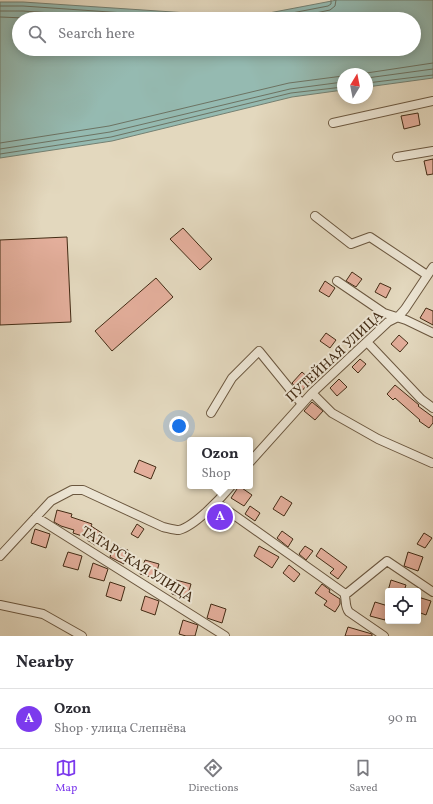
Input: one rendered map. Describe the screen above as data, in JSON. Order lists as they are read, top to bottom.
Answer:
{
  "streets": {
    "street": ["ПУТЕЙНАЯ УЛИЦА", "ТАТАРСКАЯ УЛИЦА"]
  },
  "north": "top",
  "page": {
    "search": "Search here",
    "popup": ["Ozon", "Shop"],
    "pins": "A",
    "heading": "Nearby",
    "list": [
      {
        "mark": "A",
        "name": "Ozon",
        "note": "Shop · улица Слепнёва",
        "value": "90 m"
      }
    ],
    "nav": ["Map", "Directions", "Saved"]
  }
}
